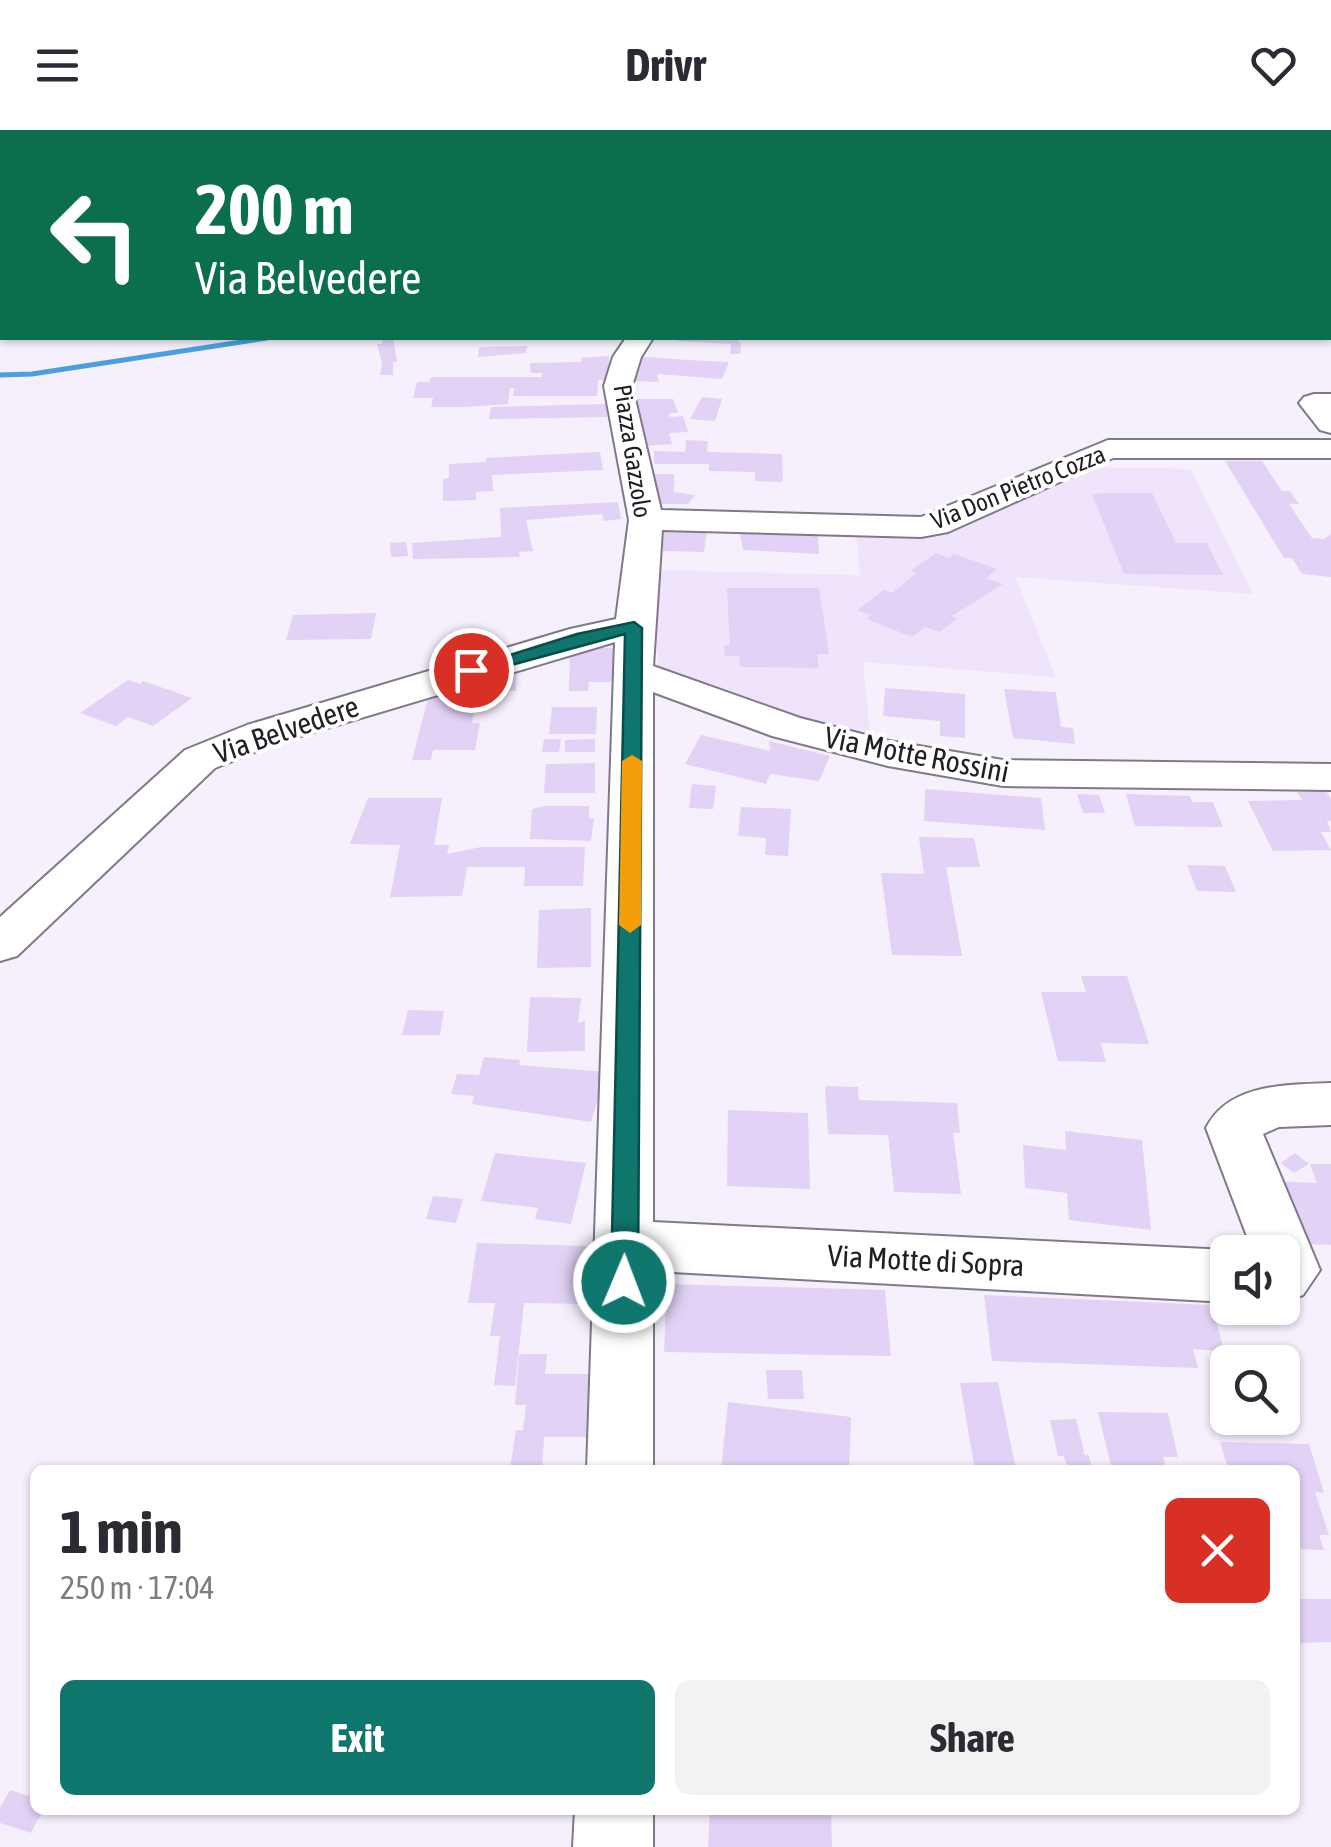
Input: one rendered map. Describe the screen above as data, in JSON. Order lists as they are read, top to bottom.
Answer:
{
  "streets": {
    "street": [
      "Piazza Gazzolo",
      "Via Don Pietro Cozza",
      "Via Belvedere",
      "Via Motte Rossini",
      "Via Motte di Sopra"
    ]
  },
  "crossings": [
    ["Piazza Gazzolo", "Via Don Pietro Cozza"],
    ["Piazza Gazzolo", "Via Belvedere"],
    ["Piazza Gazzolo", "Via Motte Rossini"],
    ["Piazza Gazzolo", "Via Motte di Sopra"],
    ["Via Belvedere", "Via Motte Rossini"]
  ],
  "page": {
    "header": "Drivr",
    "turn": ["200 m", "Via Belvedere"],
    "heading": ["1 min", "250 m · 17:04"],
    "buttons": ["Exit", "Share"]
  }
}
